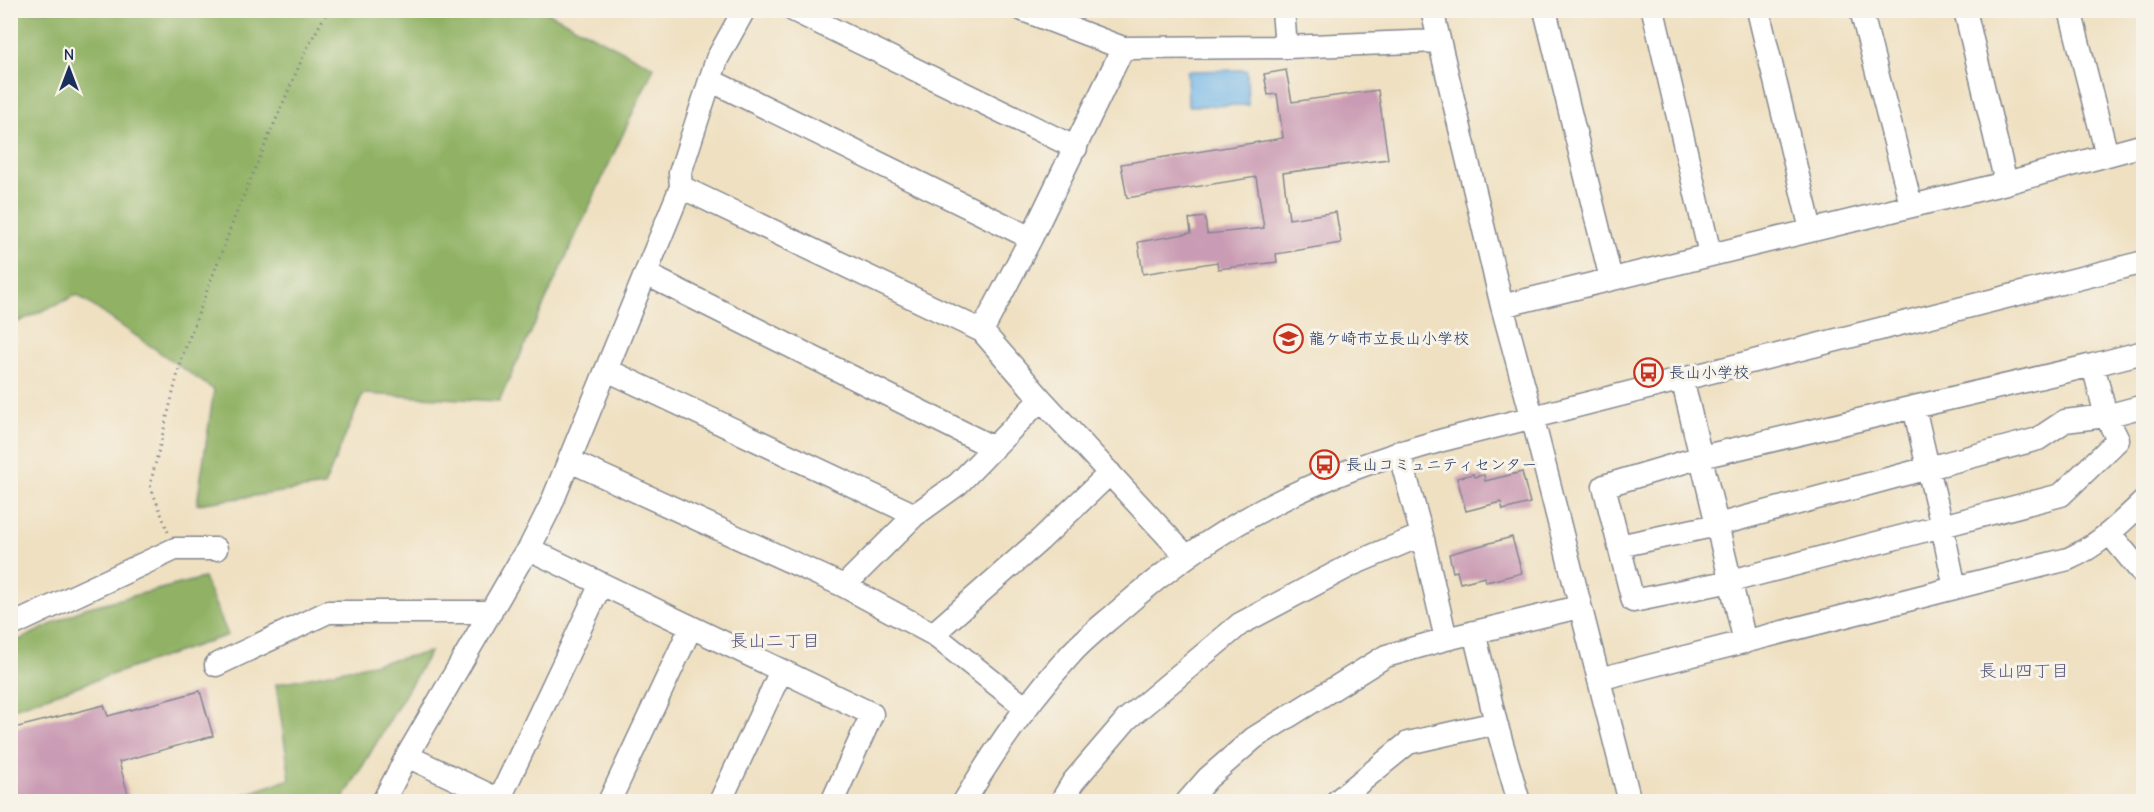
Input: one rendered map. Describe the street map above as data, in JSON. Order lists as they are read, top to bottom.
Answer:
{
  "districts": ["長山二丁目", "長山四丁目"],
  "places": {
    "school or university": ["龍ケ崎市立長山小学校"],
    "bus stop": ["長山小学校", "長山コミュニティセンター"]
  },
  "north": "top"
}
